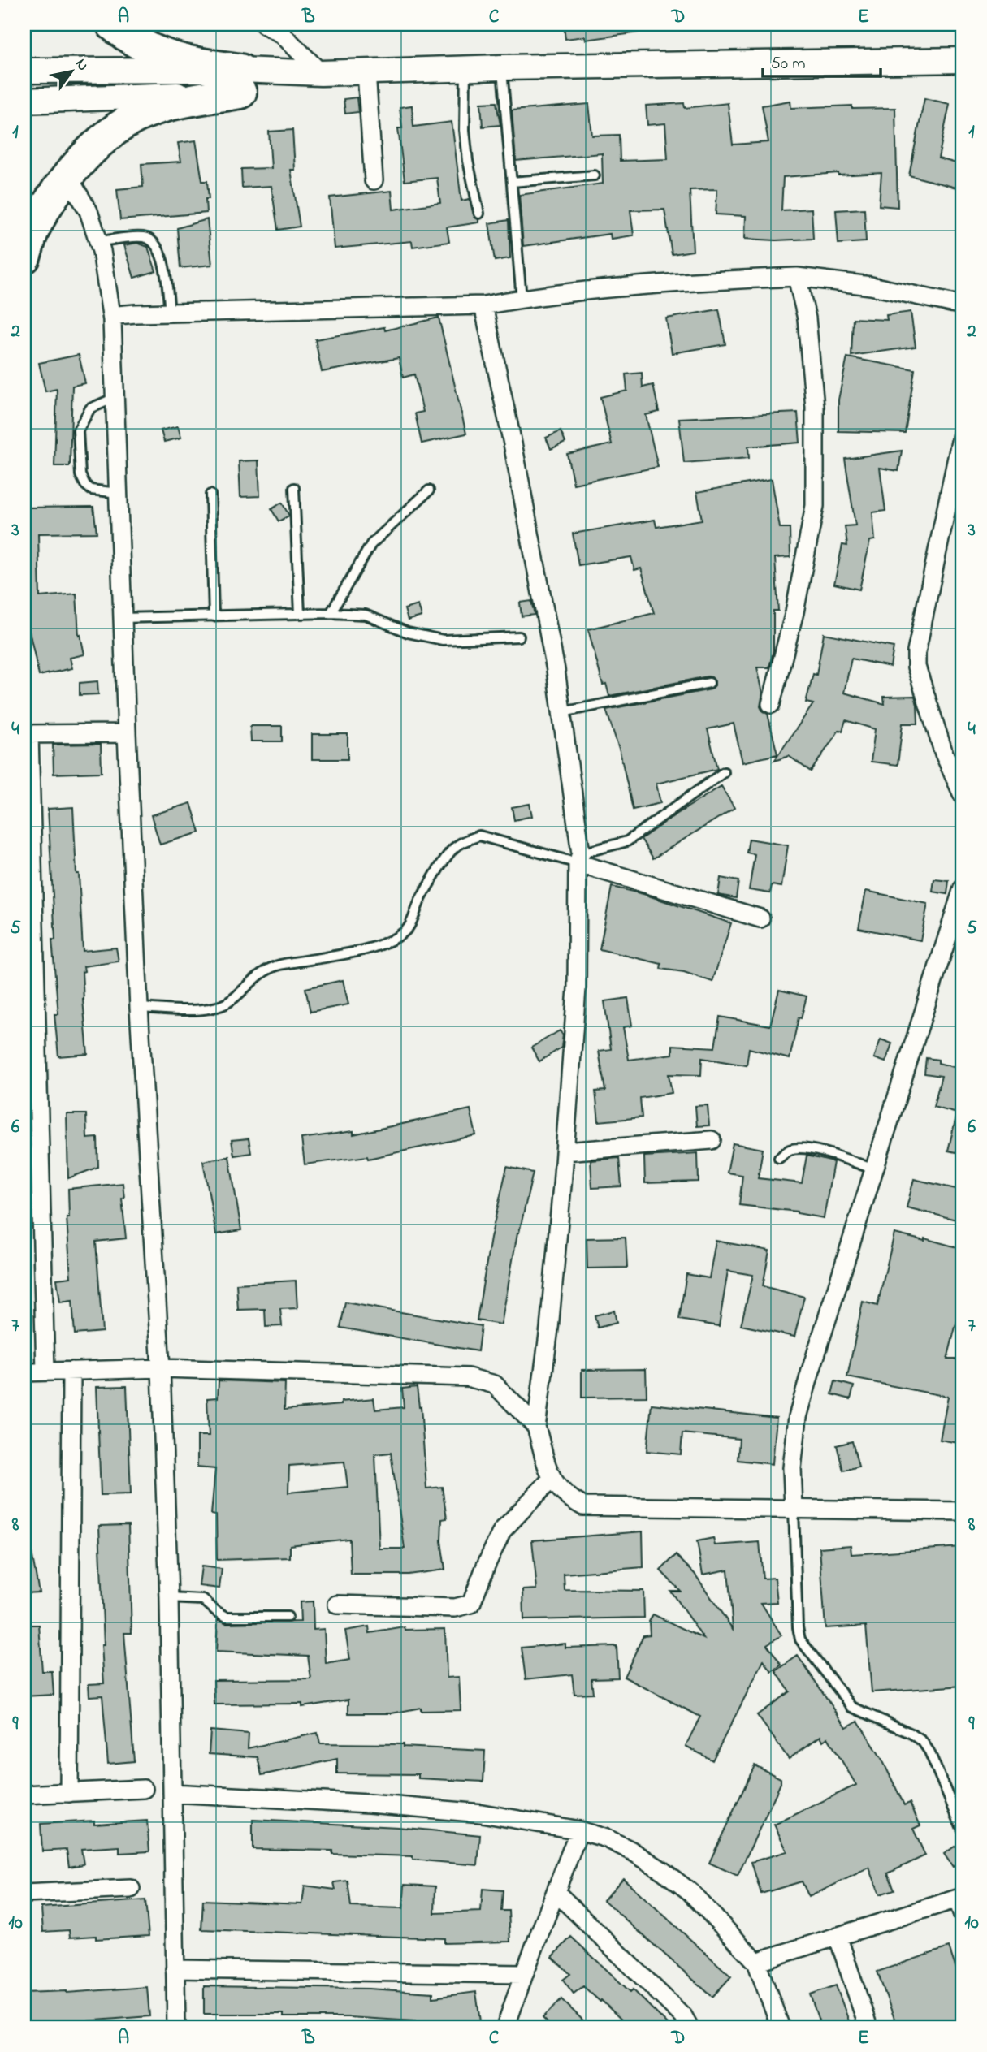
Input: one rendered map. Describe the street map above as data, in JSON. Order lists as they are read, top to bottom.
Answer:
{
  "scale_bar": "50 m",
  "north": "top right",
  "grid": {
    "columns": [
      "A",
      "B",
      "C",
      "D",
      "E"
    ],
    "rows": [
      "1",
      "2",
      "3",
      "4",
      "5",
      "6",
      "7",
      "8",
      "9",
      "10"
    ]
  }
}
